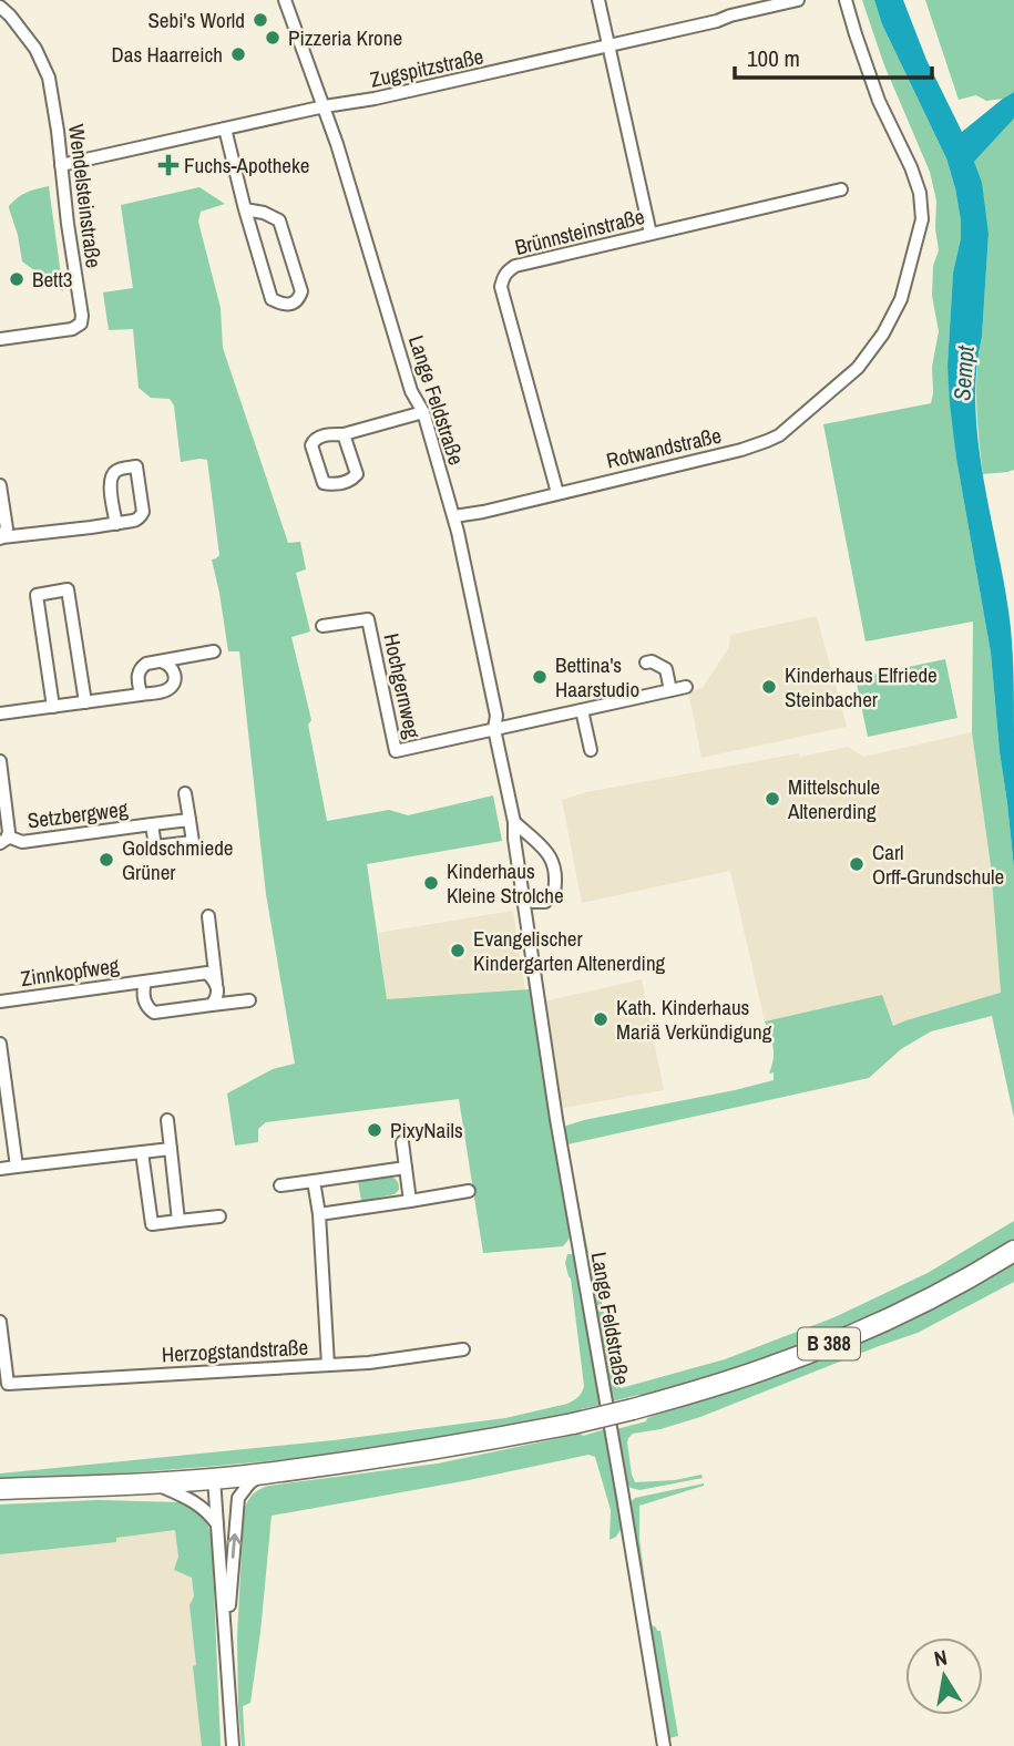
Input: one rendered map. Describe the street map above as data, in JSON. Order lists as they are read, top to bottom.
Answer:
{
  "streets": {
    "main road": ["B 388"],
    "street": [
      "Zugspitzstraße",
      "Wendelsteinstraße",
      "Brünnsteinstraße",
      "Lange Feldstraße",
      "Rotwandstraße",
      "Hochgernweg",
      "Setzbergweg",
      "Zinnkopfweg",
      "Herzogstandstraße"
    ]
  },
  "crossings": [
    ["Zugspitzstraße", "Wendelsteinstraße"],
    ["Zugspitzstraße", "Lange Feldstraße"],
    ["Brünnsteinstraße", "Rotwandstraße"],
    ["Lange Feldstraße", "Rotwandstraße"],
    ["Lange Feldstraße", "Hochgernweg"]
  ],
  "water": ["Sempt"],
  "places": {
    "other": [
      "Sebi's World",
      "Pizzeria Krone",
      "Das Haarreich",
      "Bett3",
      "Bettina's Haarstudio",
      "Kinderhaus Elfriede Steinbacher",
      "Mittelschule Altenerding",
      "Goldschmiede Grüner",
      "Carl Orff-Grundschule",
      "Kinderhaus Kleine Strolche",
      "Evangelischer Kindergarten Altenerding",
      "Kath. Kinderhaus Mariä Verkündigung",
      "PixyNails"
    ],
    "health": ["Fuchs-Apotheke"]
  },
  "scale_bar": "100 m",
  "north": "top"
}
